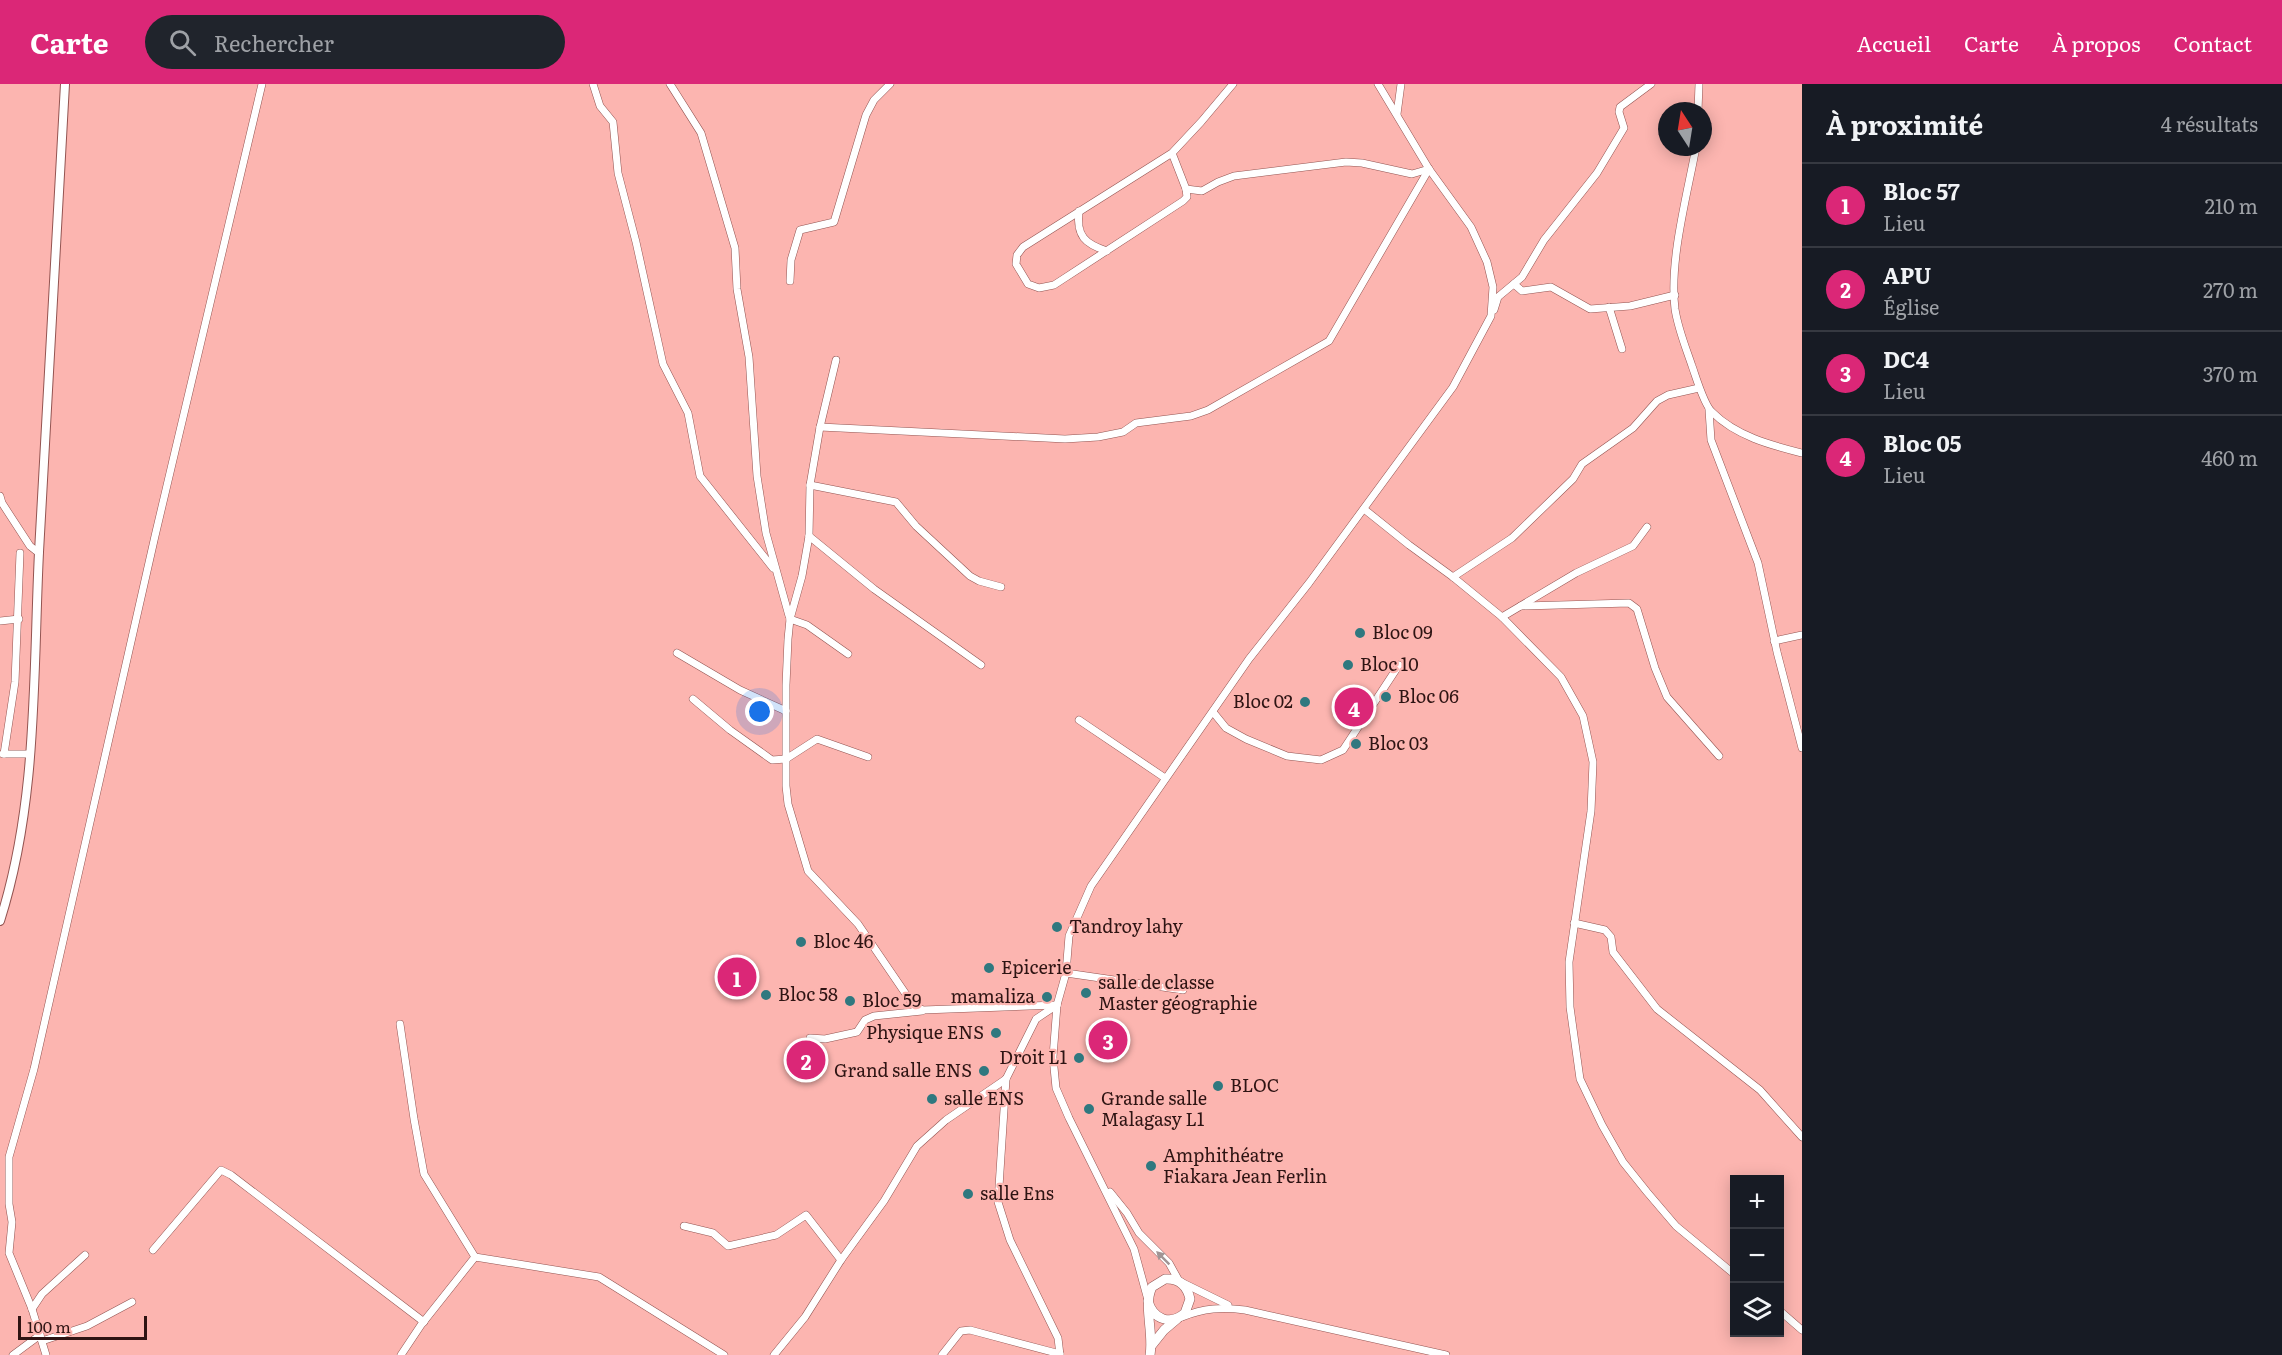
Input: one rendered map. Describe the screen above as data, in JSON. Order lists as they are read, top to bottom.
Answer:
{
  "places": [
    "Bloc 09",
    "Bloc 10",
    "Bloc 06",
    "Bloc 02",
    "Bloc 03",
    "Tandroy lahy",
    "Bloc 46",
    "Epicerie",
    "salle de classe Master géographie",
    "Bloc 58",
    "mamaliza",
    "Bloc 59",
    "Physique ENS",
    "Droit L1",
    "Grand salle ENS",
    "BLOC",
    "salle ENS",
    "Grande salle Malagasy L1",
    "Amphithéatre Fiakara Jean Ferlin",
    "salle Ens"
  ],
  "scale_bar": "100 m",
  "north": "top",
  "page": {
    "header": "Carte",
    "search": "Rechercher",
    "nav": [
      "Accueil",
      "Carte",
      "À propos",
      "Contact"
    ],
    "heading": ["À proximité", "4 résultats"],
    "list": [
      {
        "mark": "1",
        "name": "Bloc 57",
        "note": "Lieu",
        "value": "210 m"
      },
      {
        "mark": "2",
        "name": "APU",
        "note": "Église",
        "value": "270 m"
      },
      {
        "mark": "3",
        "name": "DC4",
        "note": "Lieu",
        "value": "370 m"
      },
      {
        "mark": "4",
        "name": "Bloc 05",
        "note": "Lieu",
        "value": "460 m"
      }
    ],
    "pins": [
      "4",
      "1",
      "3",
      "2"
    ],
    "map_buttons": ["+", "−"],
    "scale": "100 m"
  }
}
